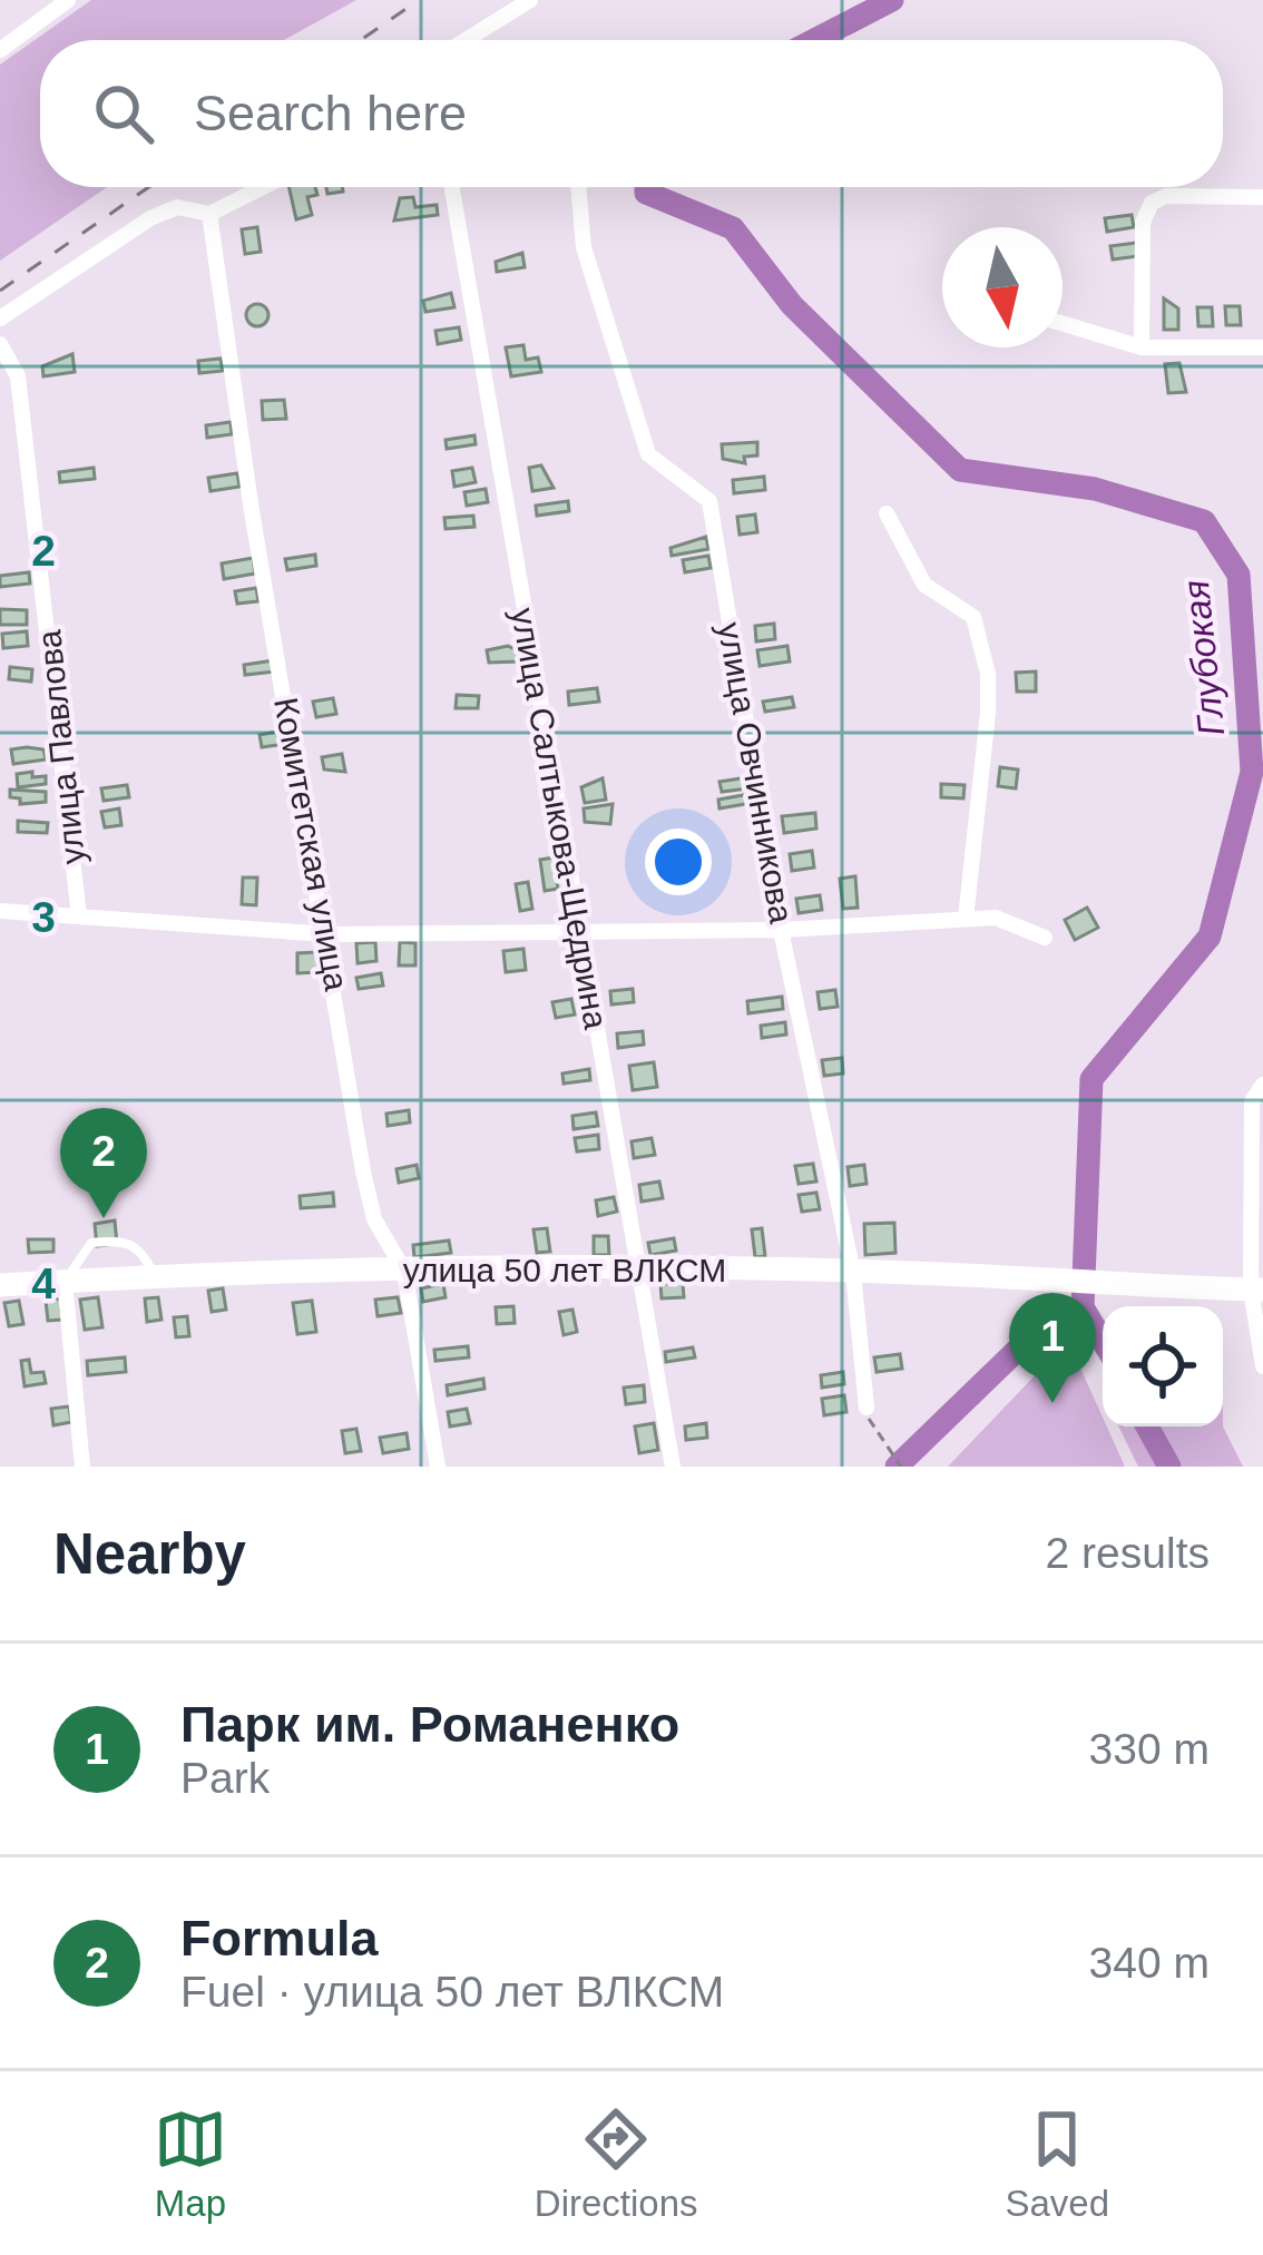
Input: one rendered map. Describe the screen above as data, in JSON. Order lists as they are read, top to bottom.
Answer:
{
  "streets": {
    "main road": ["улица 50 лет ВЛКСМ"],
    "street": [
      "улица Павлова",
      "улица Овчинникова",
      "улица Салтыкова-Щедрина",
      "Комитетская улица"
    ]
  },
  "crossings": [
    ["улица Овчинникова", "улица 50 лет ВЛКСМ"],
    ["улица Салтыкова-Щедрина", "улица 50 лет ВЛКСМ"],
    ["Комитетская улица", "улица 50 лет ВЛКСМ"]
  ],
  "water": ["Глубокая"],
  "north": "bottom",
  "page": {
    "search": "Search here",
    "pins": ["2", "1"],
    "heading": ["Nearby", "2 results"],
    "list": [
      {
        "mark": "1",
        "name": "Парк им. Романенко",
        "note": "Park",
        "value": "330 m"
      },
      {
        "mark": "2",
        "name": "Formula",
        "note": "Fuel · улица 50 лет ВЛКСМ",
        "value": "340 m"
      }
    ],
    "nav": ["Map", "Directions", "Saved"]
  },
  "grid": {
    "rows": ["2", "3", "4"]
  }
}
